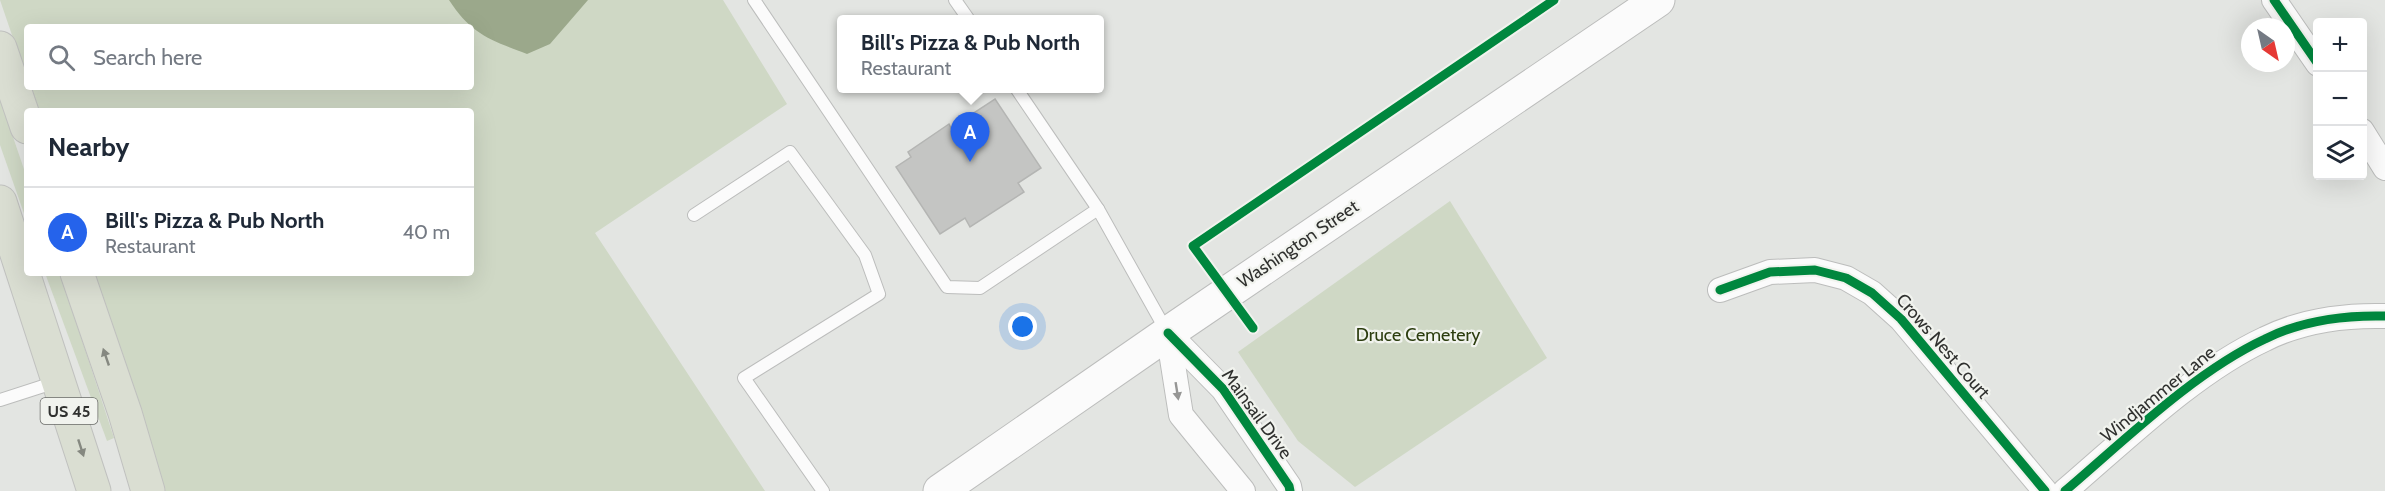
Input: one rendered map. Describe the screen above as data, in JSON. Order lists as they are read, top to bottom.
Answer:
{
  "streets": {
    "main road": ["Washington Street", "US 45"],
    "street": ["Crows Nest Court", "Windjammer Lane", "Mainsail Drive"]
  },
  "crossings": [
    ["Washington Street", "Mainsail Drive"]
  ],
  "parks": ["Druce Cemetery"],
  "north": "bottom right",
  "page": {
    "popup": ["Bill's Pizza & Pub North", "Restaurant"],
    "map_buttons": ["+", "−"],
    "search": "Search here",
    "heading": "Nearby",
    "pins": "A",
    "list": [
      {
        "mark": "A",
        "name": "Bill's Pizza & Pub North",
        "note": "Restaurant",
        "value": "40 m"
      }
    ]
  }
}
